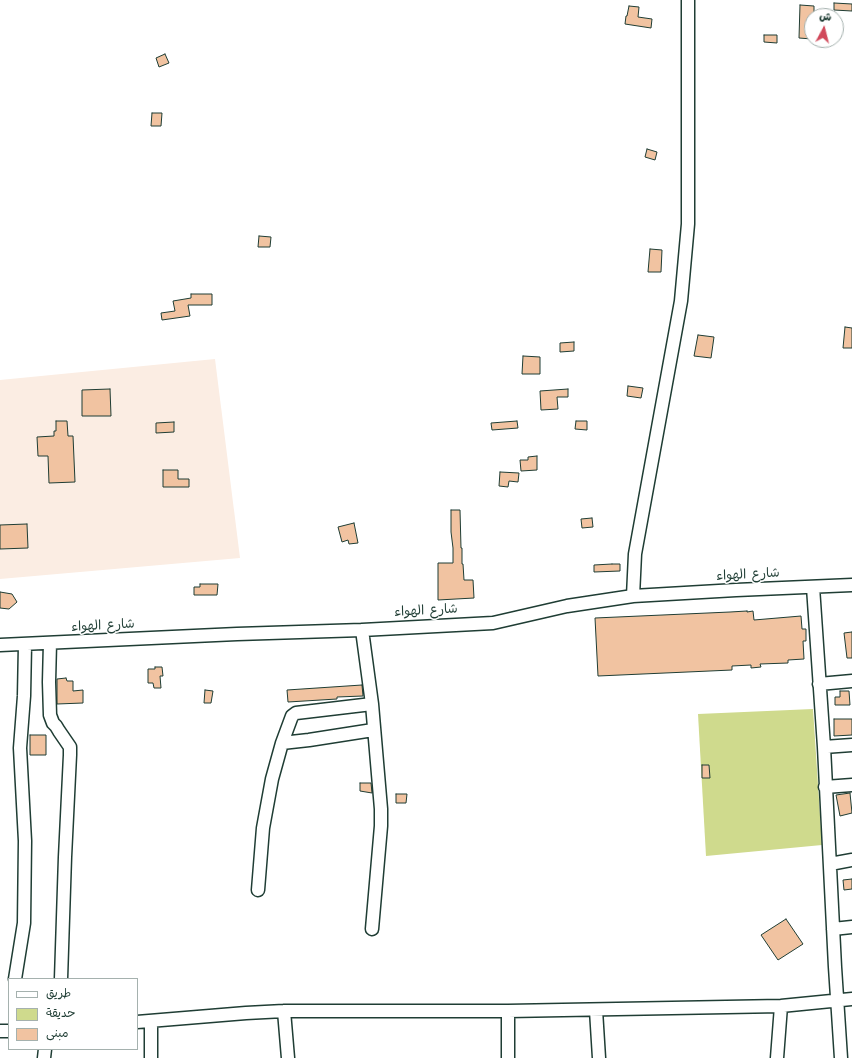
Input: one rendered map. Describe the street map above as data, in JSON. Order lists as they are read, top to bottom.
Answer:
{
  "streets": {
    "street": ["شارع الهواء"]
  },
  "legend": ["طريق", "حديقة", "مبنى"],
  "north": "top"
}
